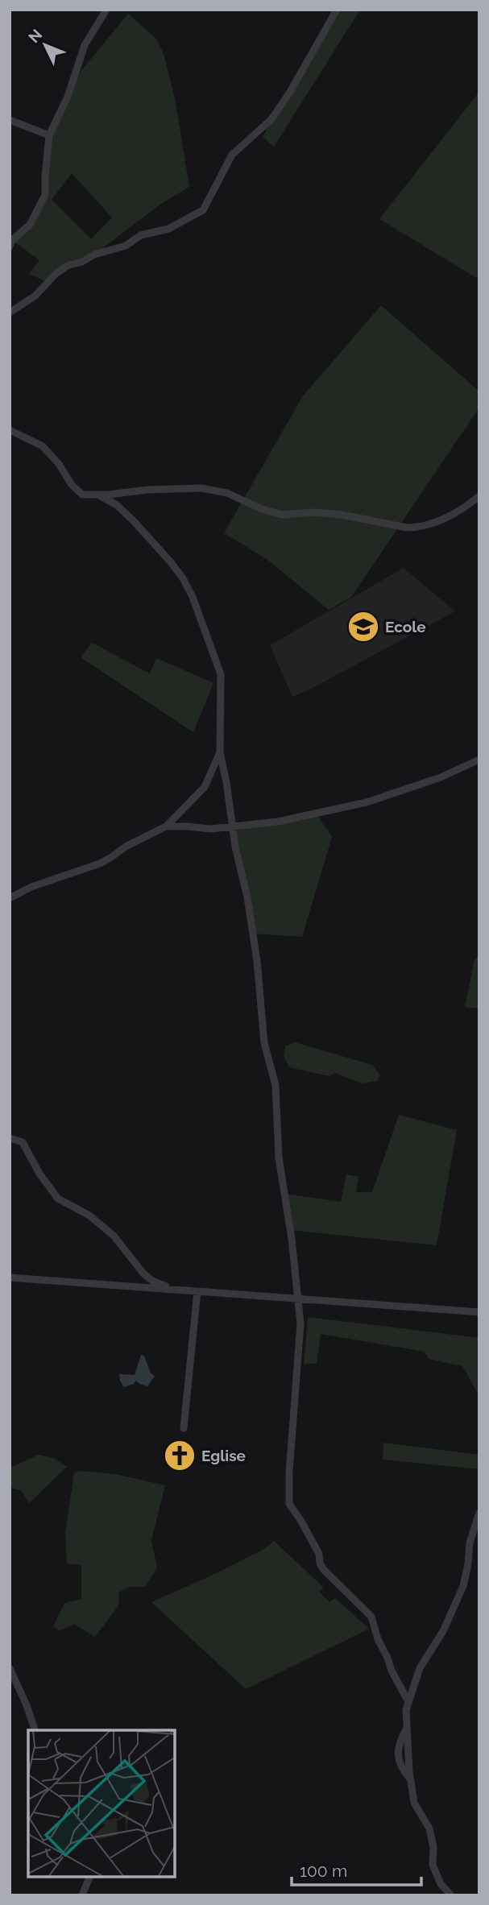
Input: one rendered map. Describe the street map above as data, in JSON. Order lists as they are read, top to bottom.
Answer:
{
  "places": {
    "school or university": ["Ecole"],
    "church": ["Eglise"]
  },
  "scale_bar": "100 m",
  "north": "top left"
}
